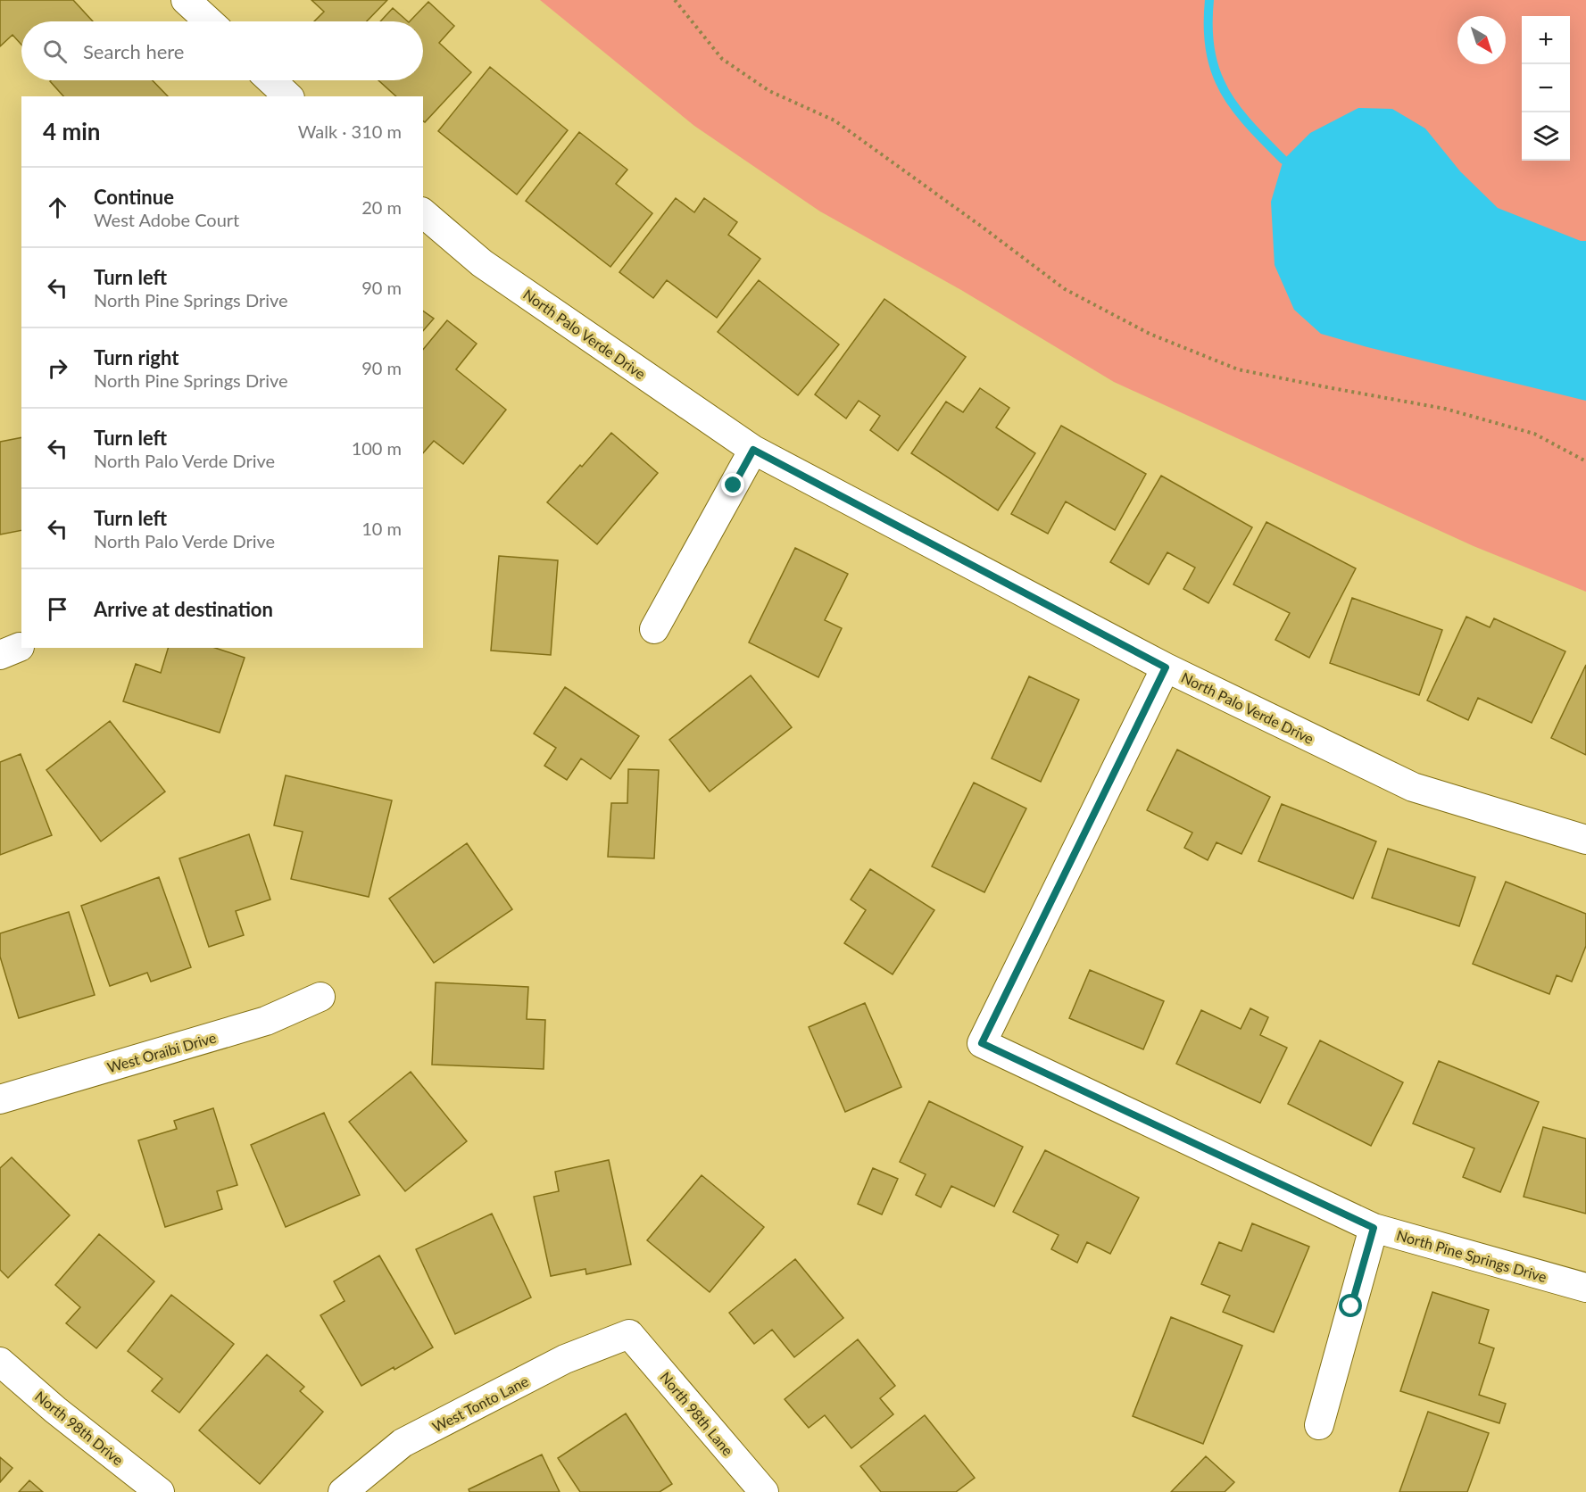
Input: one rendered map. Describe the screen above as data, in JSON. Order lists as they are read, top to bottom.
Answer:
{
  "streets": {
    "street": [
      "North Palo Verde Drive",
      "West Oraibi Drive",
      "North Pine Springs Drive",
      "West Tonto Lane",
      "North 98th Lane",
      "North 98th Drive"
    ]
  },
  "crossings": [
    ["North Palo Verde Drive", "North Pine Springs Drive"],
    ["West Tonto Lane", "North 98th Lane"]
  ],
  "north": "bottom right",
  "page": {
    "map_buttons": ["+", "−"],
    "search": "Search here",
    "heading": ["4 min", "Walk · 310 m"],
    "list": [
      ["Continue", "West Adobe Court", "20 m"],
      ["Turn left", "North Pine Springs Drive", "90 m"],
      ["Turn right", "North Pine Springs Drive", "90 m"],
      ["Turn left", "North Palo Verde Drive", "100 m"],
      ["Turn left", "North Palo Verde Drive", "10 m"],
      "Arrive at destination"
    ]
  }
}
